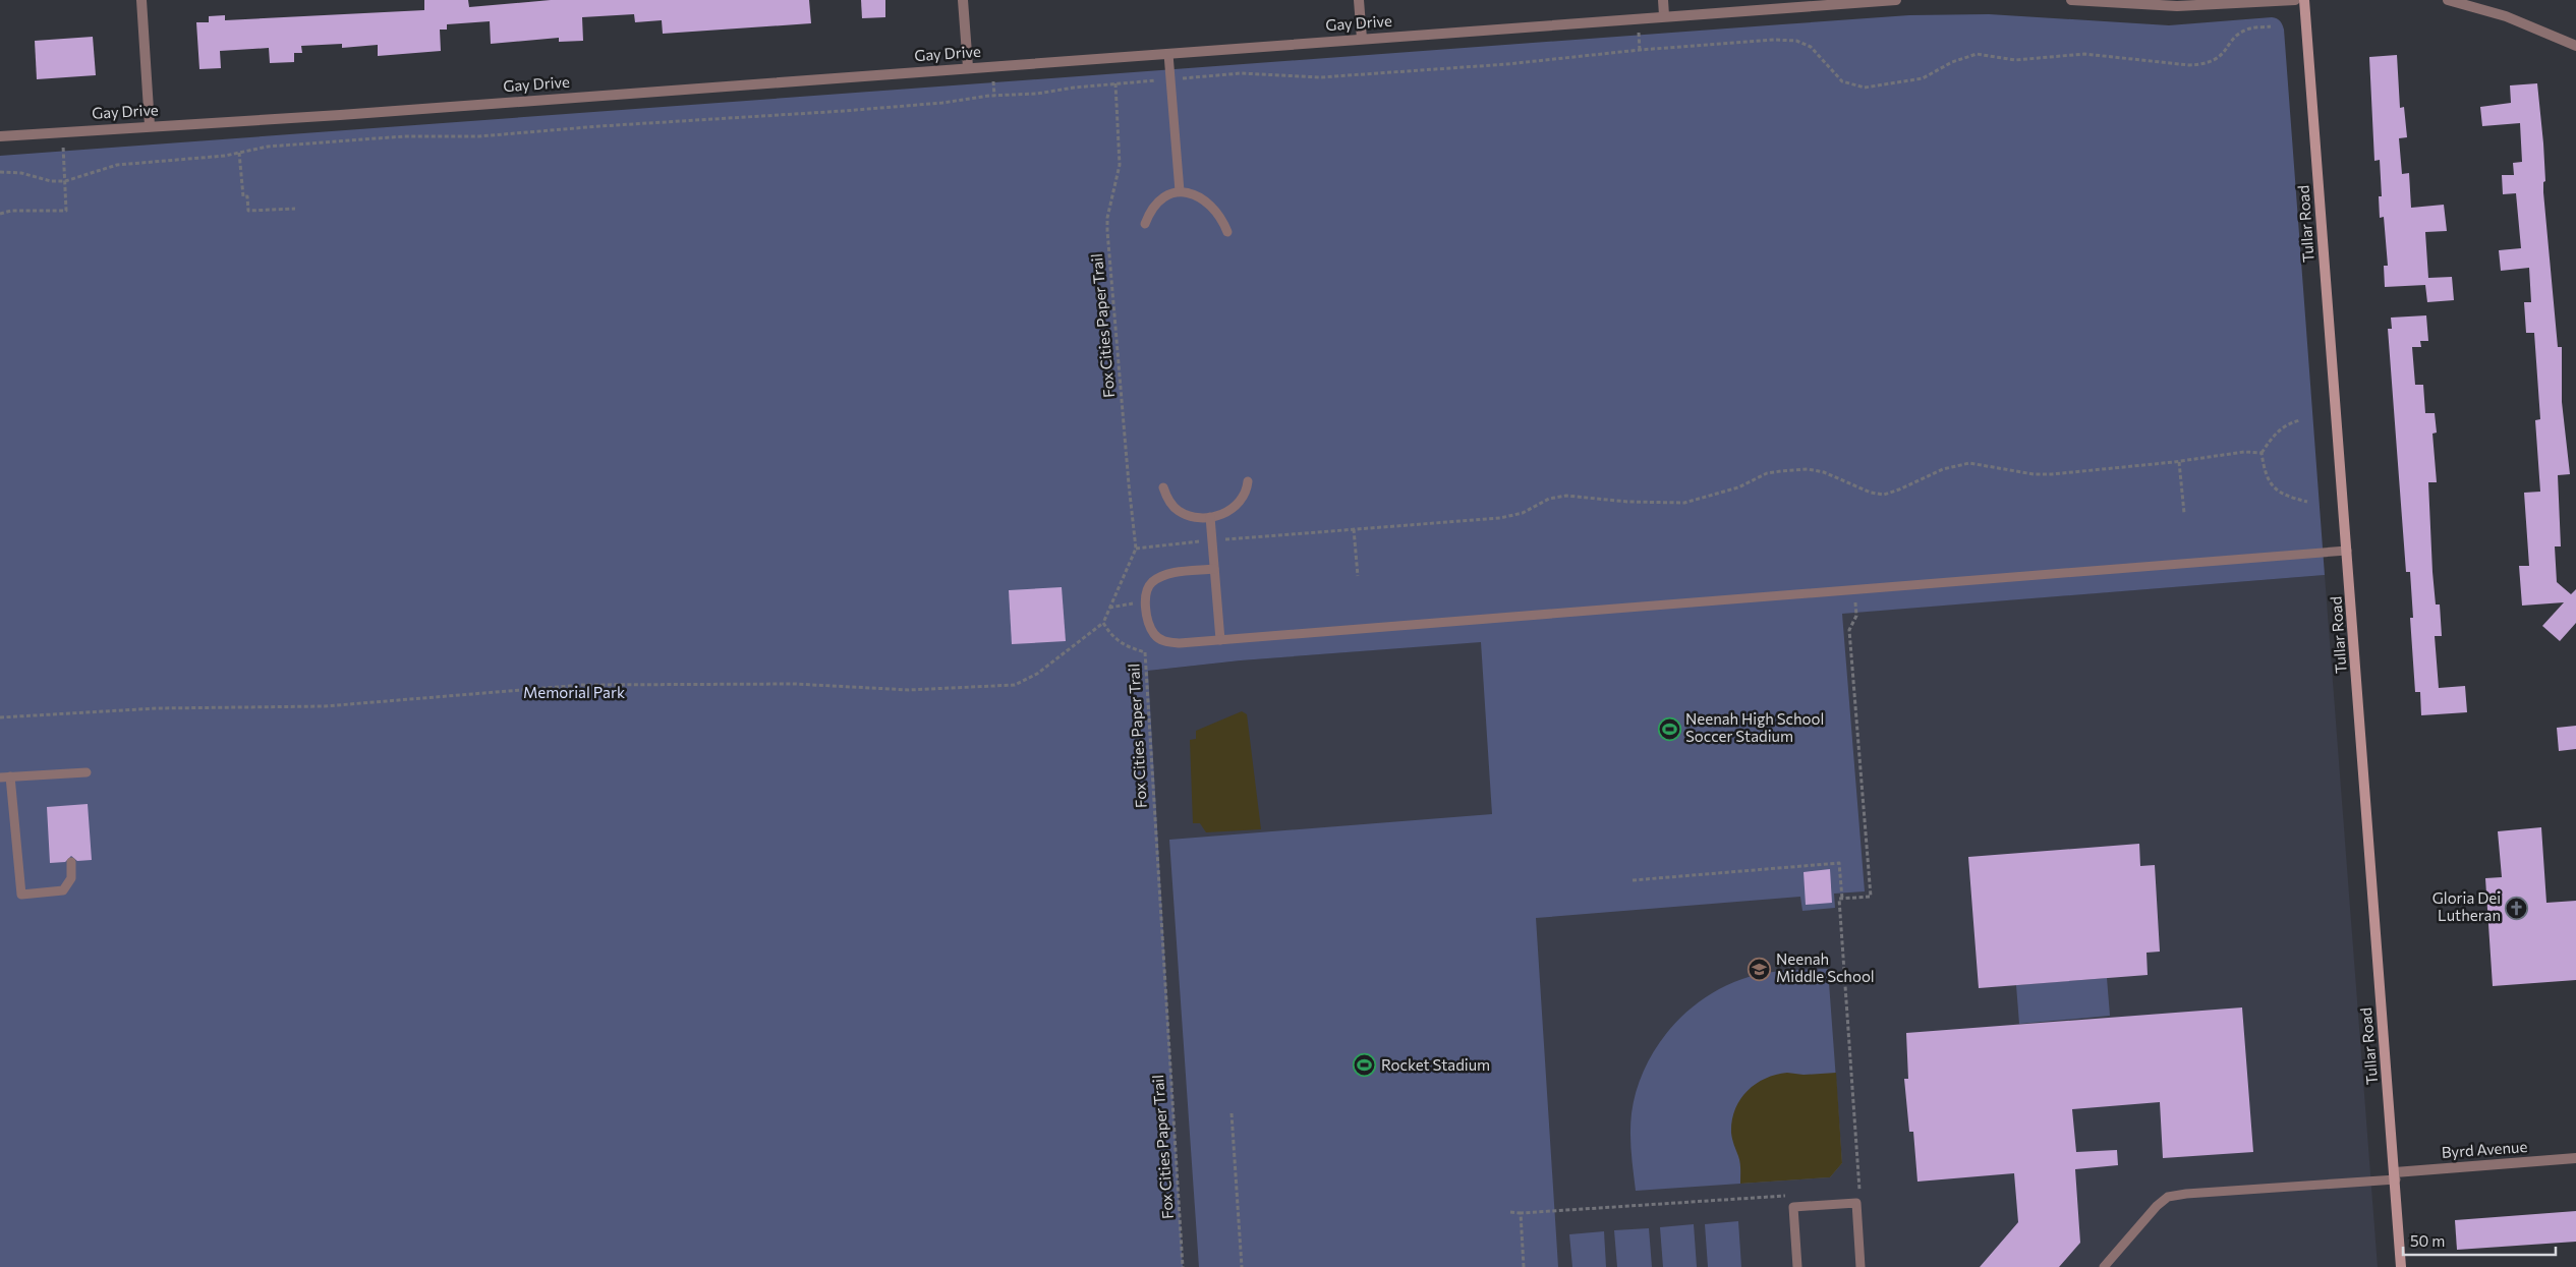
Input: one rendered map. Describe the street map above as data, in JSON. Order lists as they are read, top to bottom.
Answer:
{
  "streets": {
    "main road": ["Tullar Road"],
    "street": ["Gay Drive", "Byrd Avenue"],
    "path": ["Fox Cities Paper Trail"]
  },
  "crossings": [
    ["Tullar Road", "Byrd Avenue"]
  ],
  "parks": ["Memorial Park"],
  "places": {
    "sports": ["Neenah High School Soccer Stadium", "Rocket Stadium"],
    "church": ["Gloria Dei Lutheran"],
    "school or university": ["Neenah Middle School"]
  },
  "scale_bar": "50 m"
}
